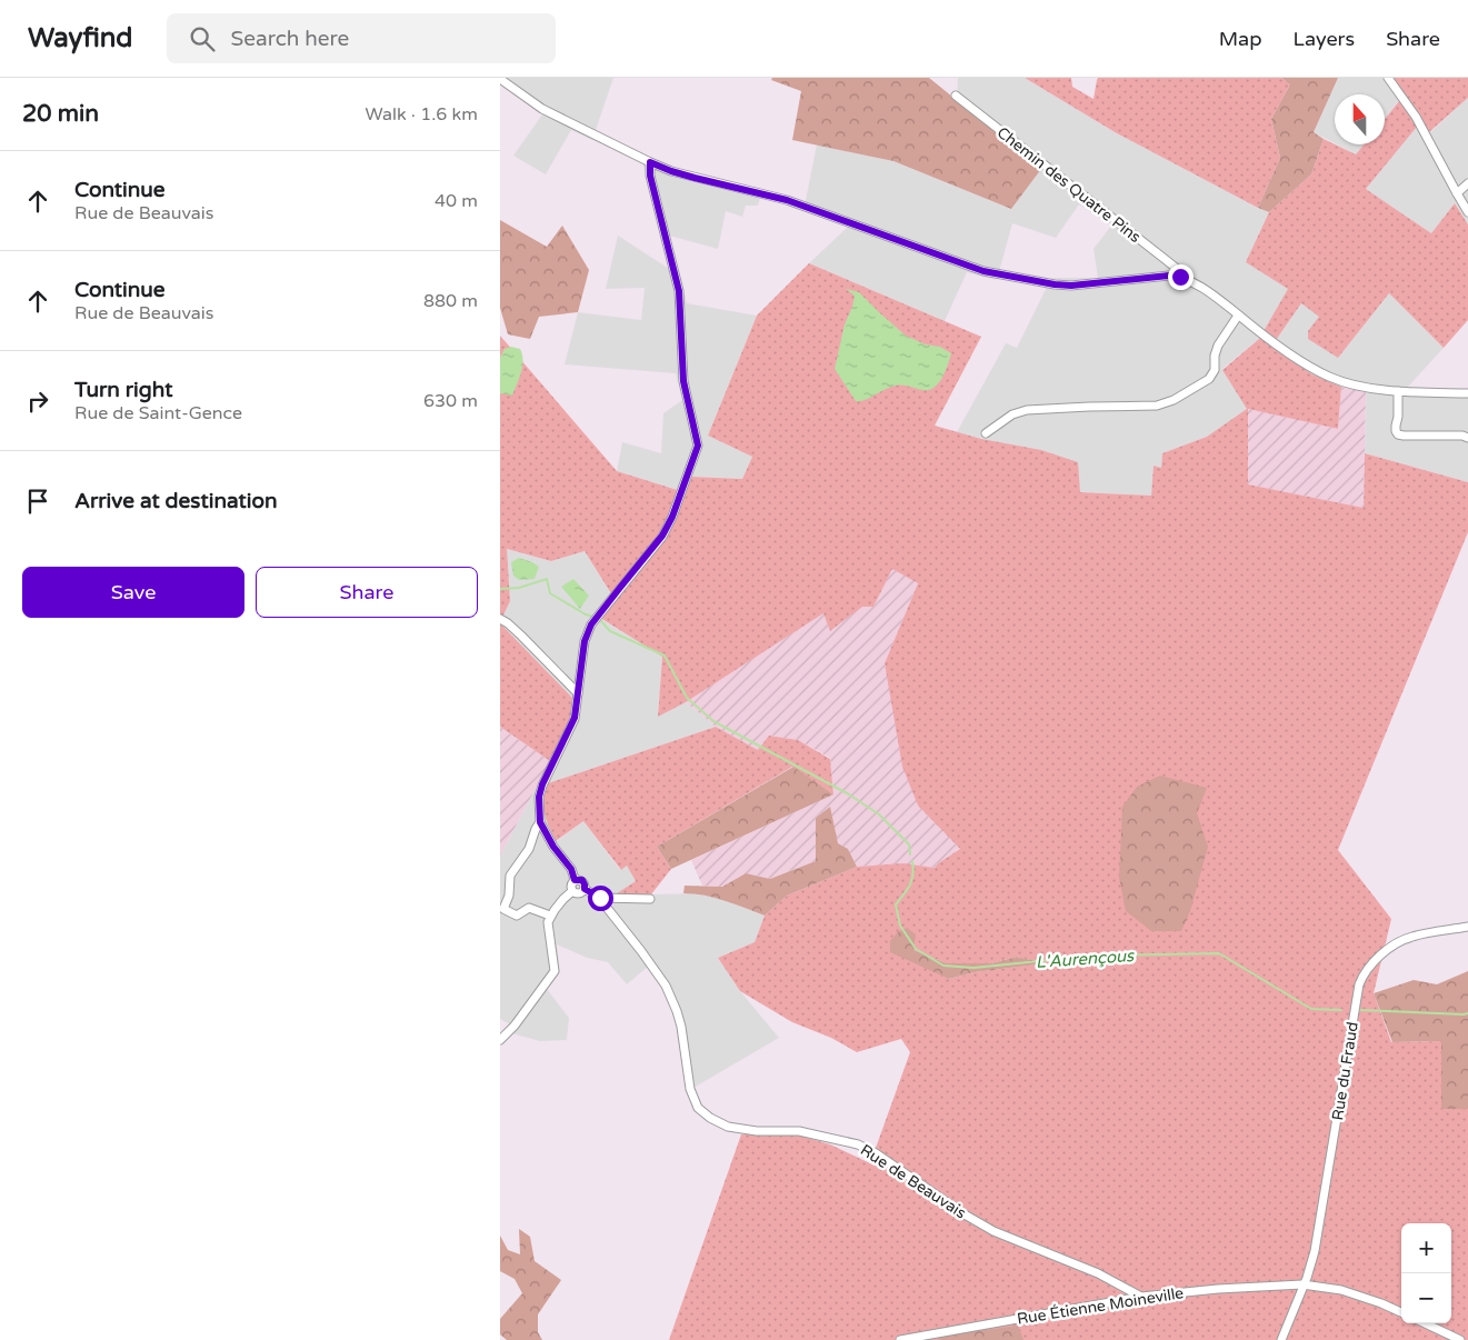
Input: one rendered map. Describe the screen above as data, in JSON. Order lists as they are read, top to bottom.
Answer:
{
  "streets": {
    "street": [
      "Chemin des Quatre Pins",
      "Rue du Fraud",
      "Rue de Beauvais",
      "Rue Étienne Moineville"
    ]
  },
  "crossings": [
    ["Rue du Fraud", "Rue Étienne Moineville"],
    ["Rue de Beauvais", "Rue Étienne Moineville"]
  ],
  "water": ["L'Aurençous"],
  "north": "top",
  "page": {
    "header": "Wayfind",
    "search": "Search here",
    "nav": ["Map", "Layers", "Share"],
    "heading": ["20 min", "Walk · 1.6 km"],
    "list": [
      ["Continue", "Rue de Beauvais", "40 m"],
      ["Continue", "Rue de Beauvais", "880 m"],
      ["Turn right", "Rue de Saint-Gence", "630 m"],
      "Arrive at destination"
    ],
    "buttons": ["Save", "Share"],
    "map_buttons": ["+", "−"]
  }
}
